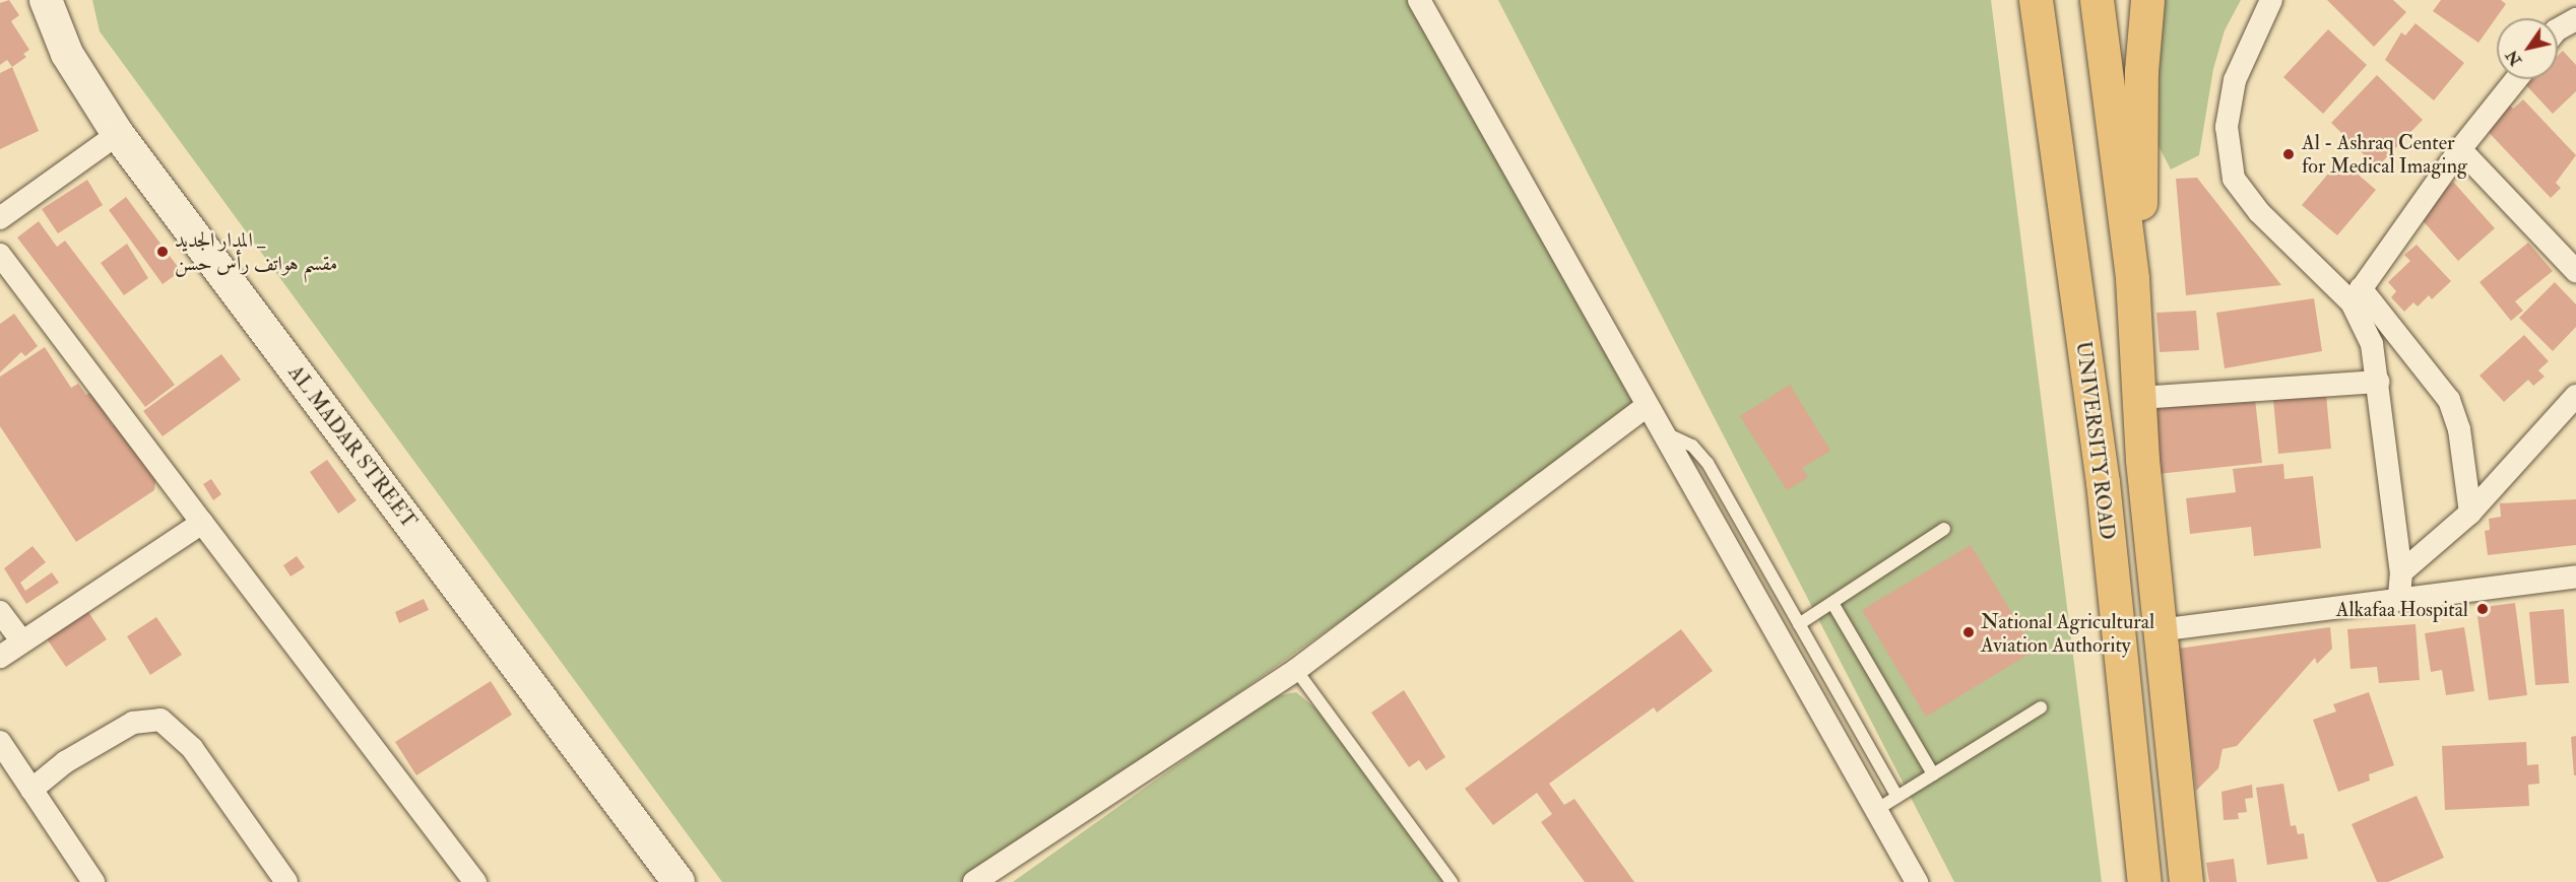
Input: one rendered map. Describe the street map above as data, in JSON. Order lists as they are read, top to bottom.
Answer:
{
  "streets": {
    "highway": ["UNIVERSITY ROAD"],
    "street": ["AL MADAR STREET"]
  },
  "places": [
    "Al - Ashraq Center for Medical Imaging",
    "المدار الجديد _ مقسم هواتف رأس حسن",
    "Alkafaa Hospital",
    "National Agricultural Aviation Authority"
  ],
  "north": "bottom left"
}
